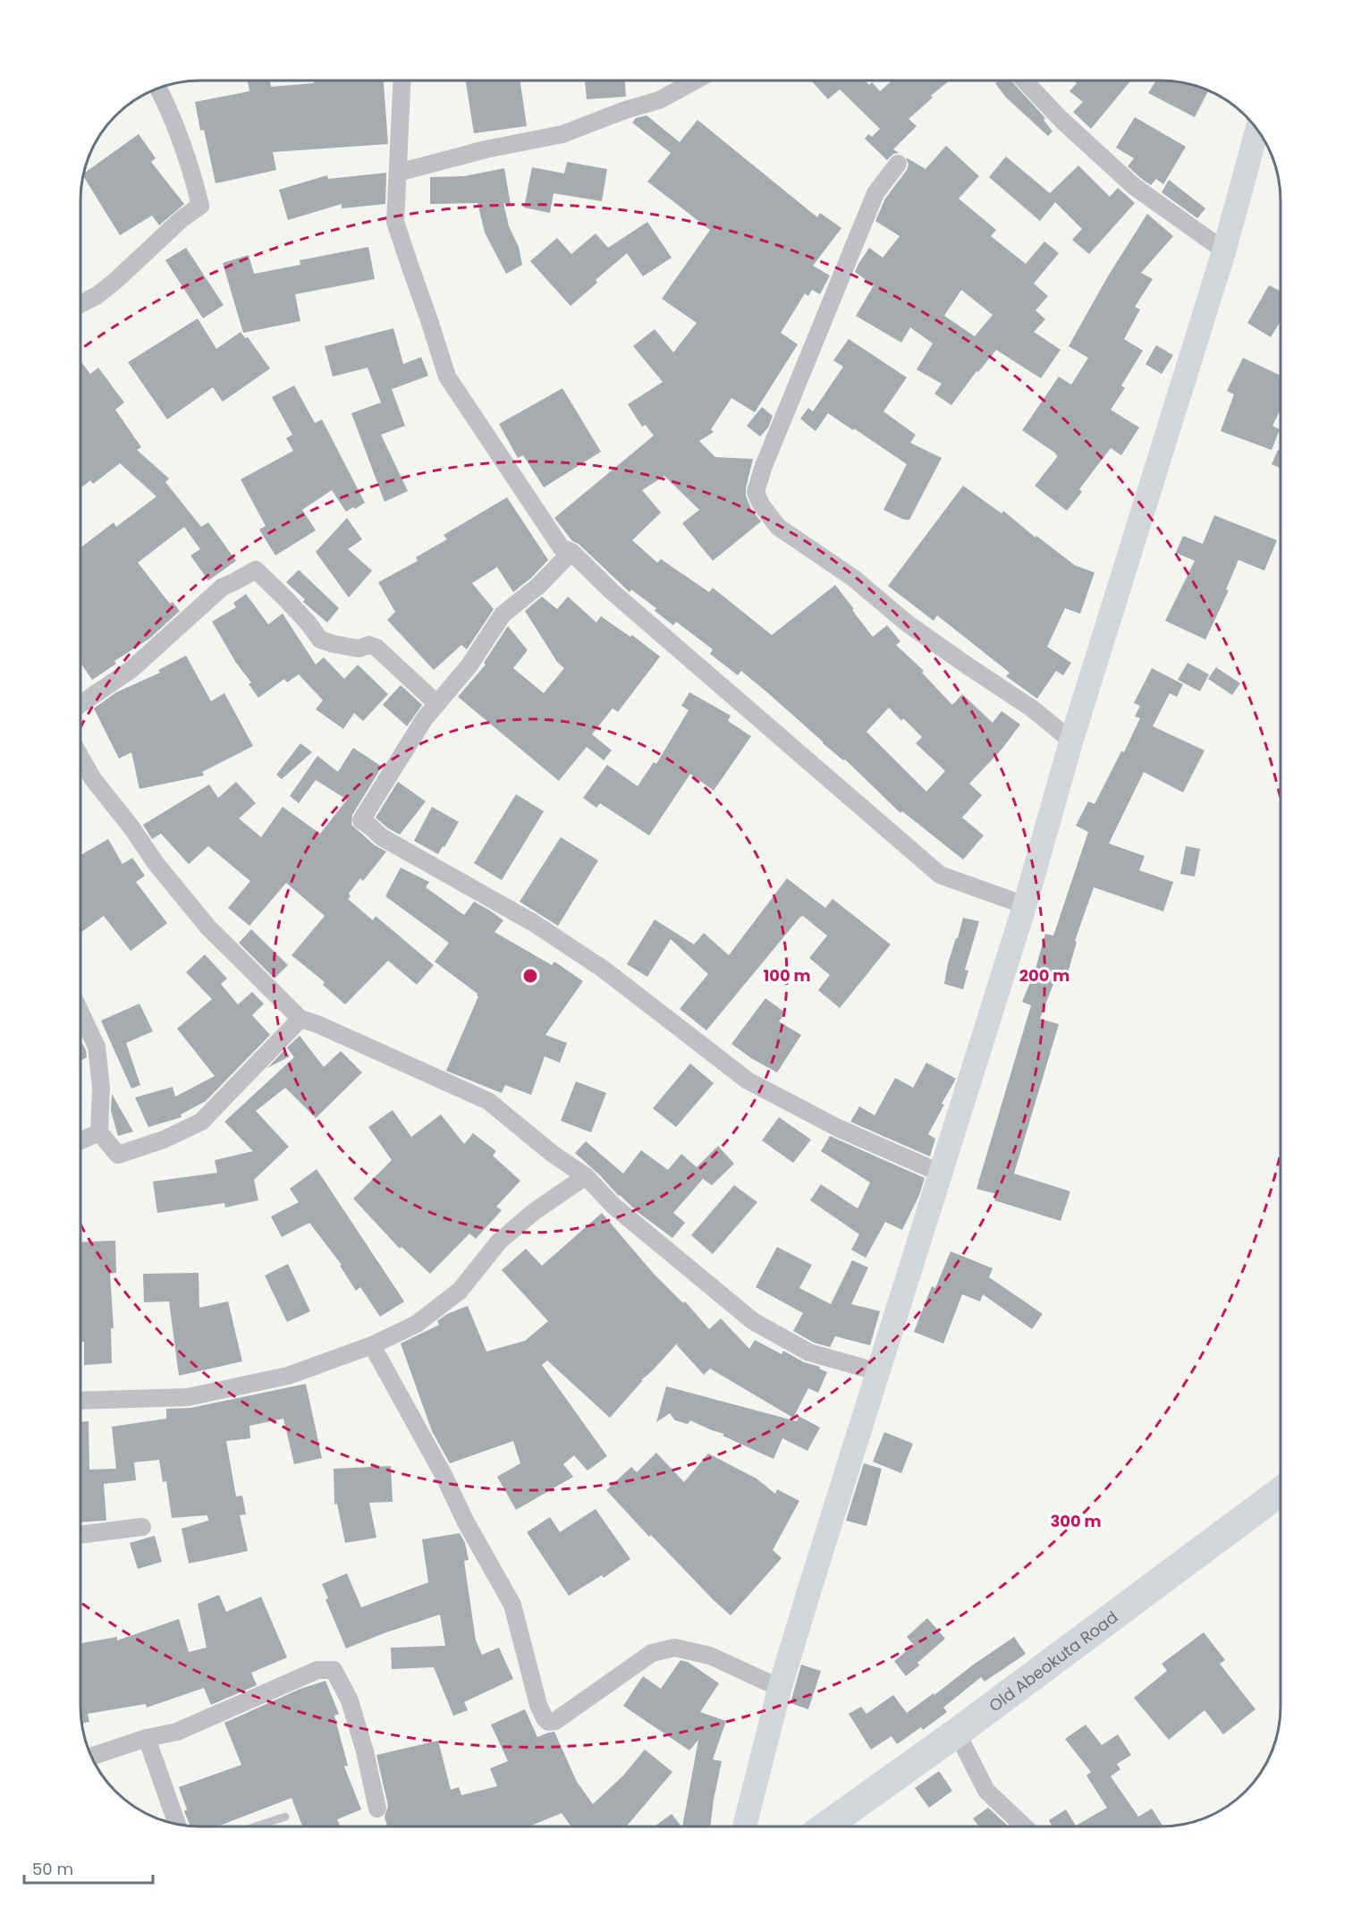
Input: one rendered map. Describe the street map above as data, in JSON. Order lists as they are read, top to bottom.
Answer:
{
  "streets": {
    "highway": ["Old Abeokuta Road"]
  },
  "scale_bar": "50 m",
  "rings": ["100 m", "200 m", "300 m"]
}
